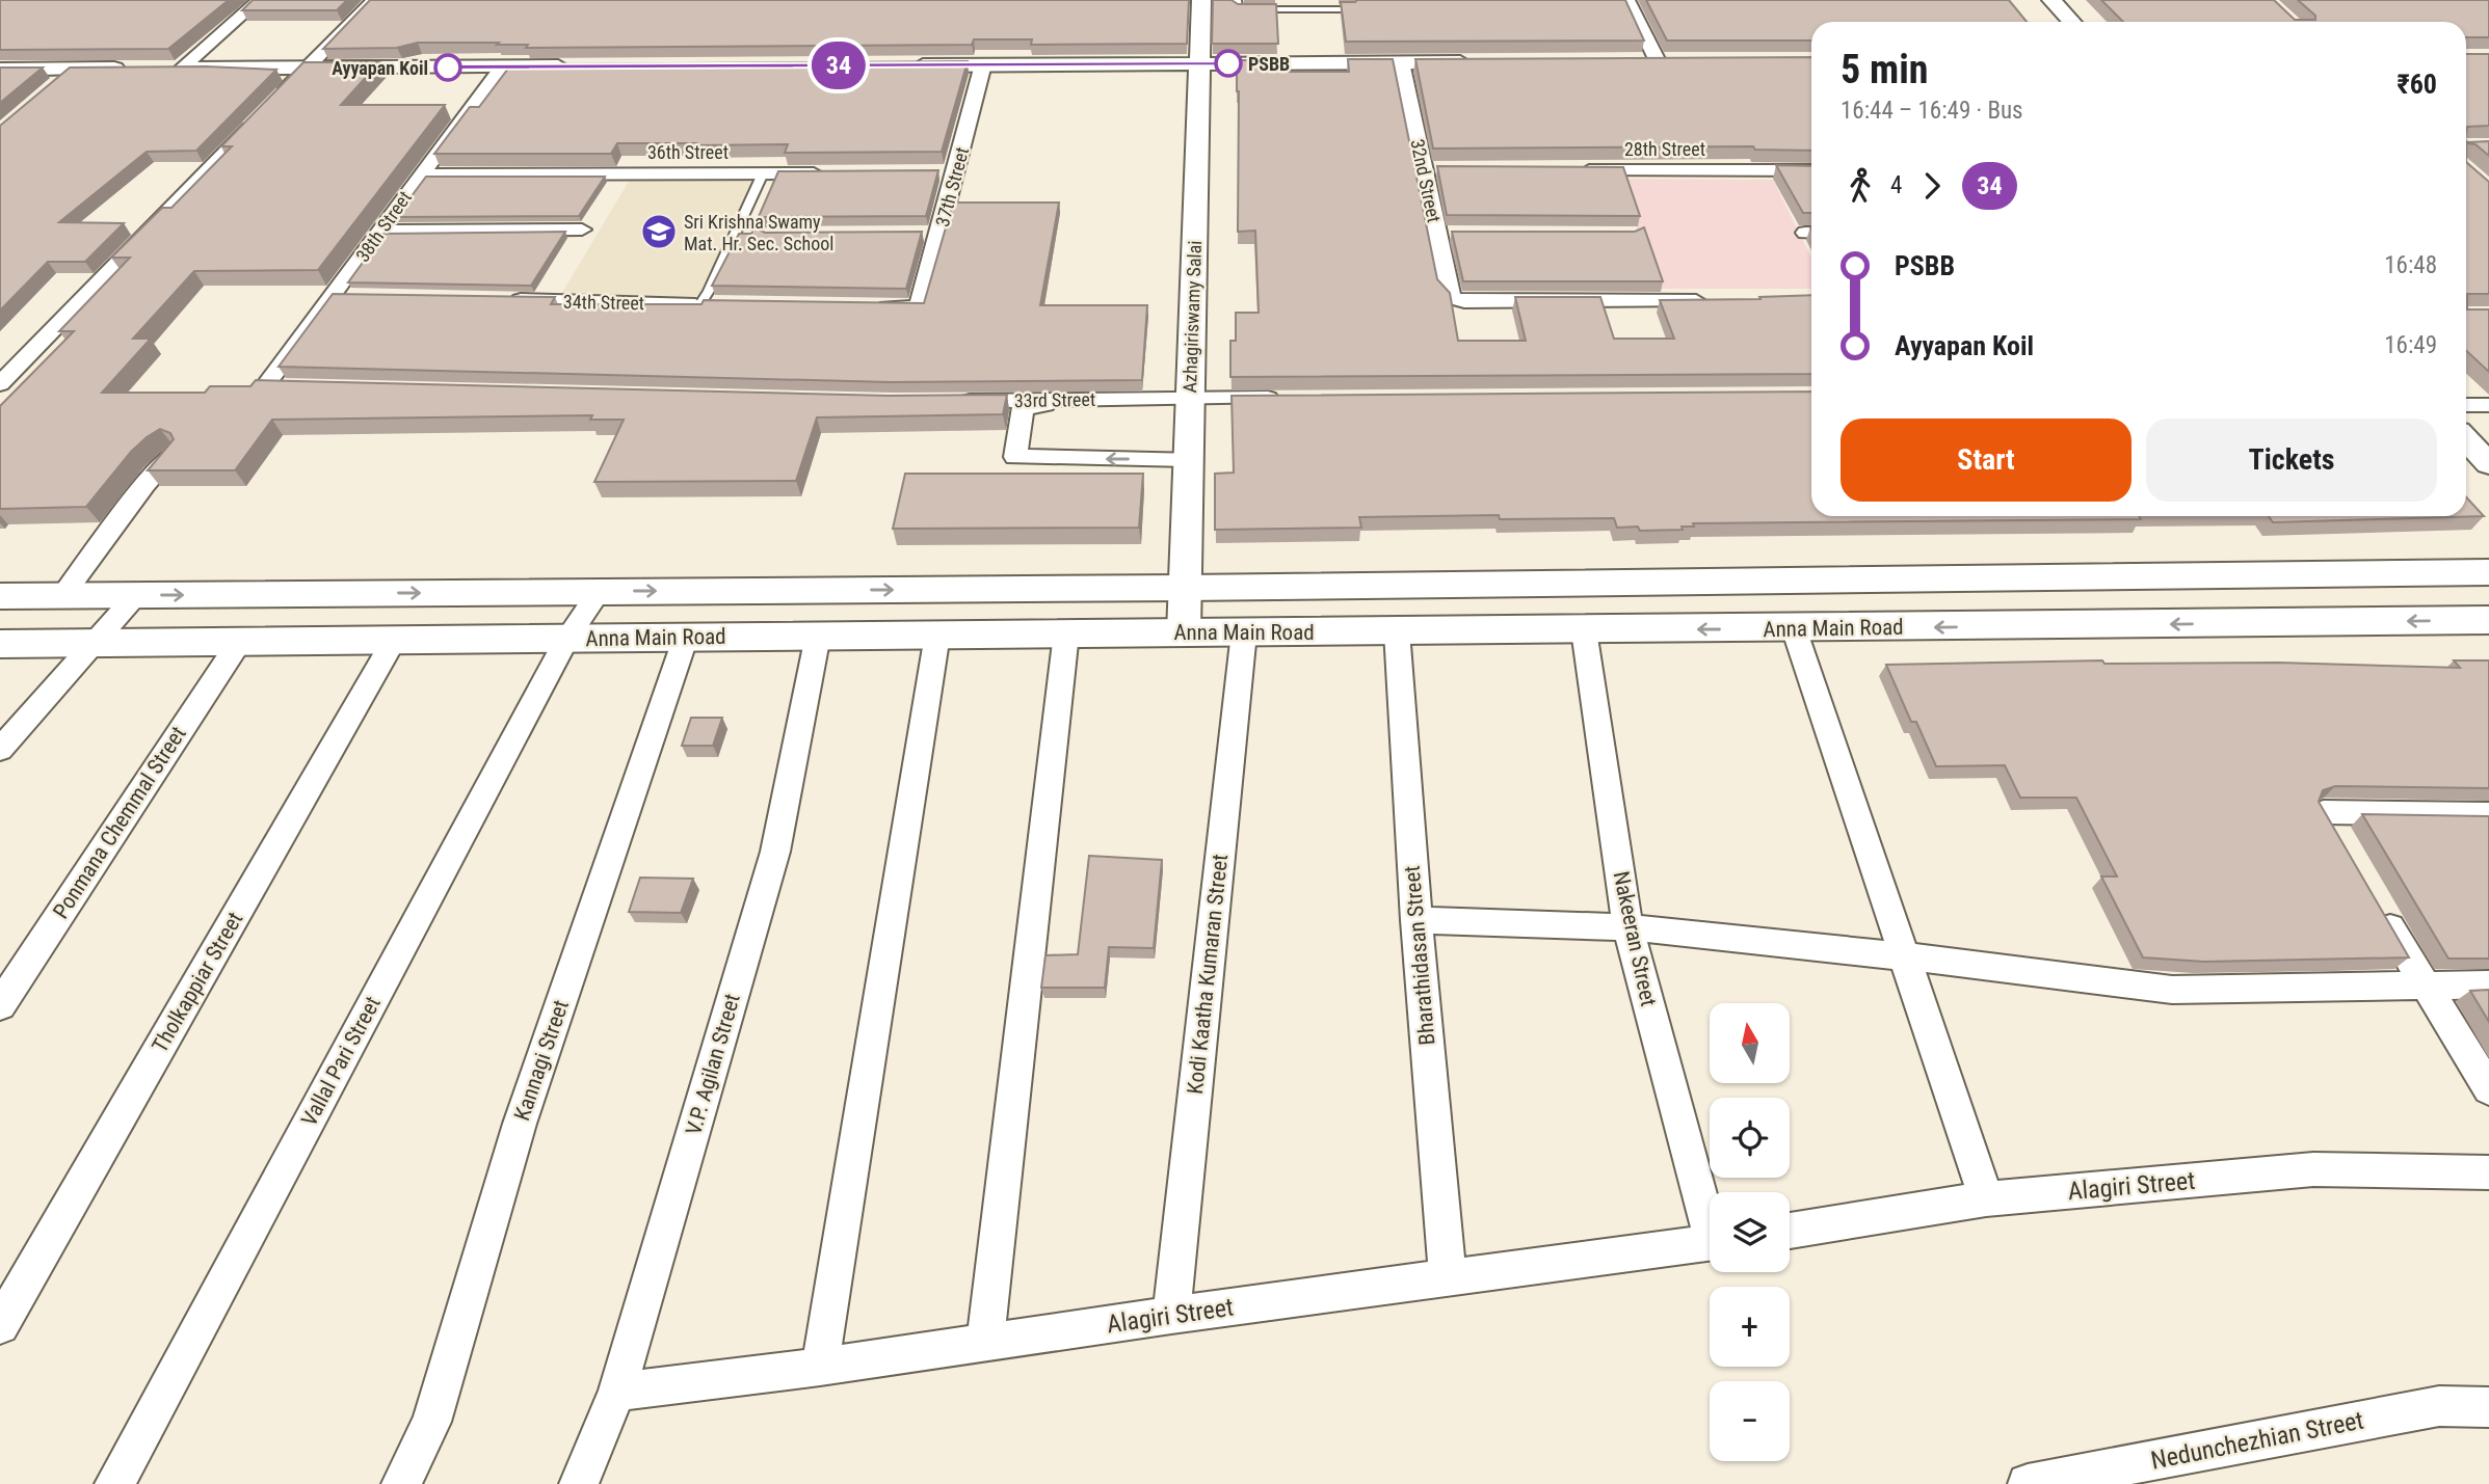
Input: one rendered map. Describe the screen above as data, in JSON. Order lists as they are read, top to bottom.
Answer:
{
  "streets": {
    "main road": ["Anna Main Road"],
    "street": [
      "28th Street",
      "36th Street",
      "32nd Street",
      "37th Street",
      "38th Street",
      "34th Street",
      "Azhagiriswamy Salai",
      "33rd Street",
      "Ponmana Chemmal Street",
      "Nakeeran Street",
      "Bharathidasan Street",
      "Kodi Kaatha Kumaran Street",
      "Tholkappiar Street",
      "Kannagi Street",
      "Vallal Pari Street",
      "V.P. Agilan Street",
      "Alagiri Street",
      "Nedunchezhian Street"
    ]
  },
  "crossings": [
    ["36th Street", "38th Street"],
    ["Azhagiriswamy Salai", "33rd Street"],
    ["Azhagiriswamy Salai", "Anna Main Road"],
    ["Anna Main Road", "Ponmana Chemmal Street"],
    ["Anna Main Road", "Nakeeran Street"],
    ["Anna Main Road", "Bharathidasan Street"],
    ["Anna Main Road", "Kodi Kaatha Kumaran Street"],
    ["Anna Main Road", "Tholkappiar Street"],
    ["Anna Main Road", "Kannagi Street"],
    ["Anna Main Road", "Vallal Pari Street"],
    ["Anna Main Road", "V.P. Agilan Street"],
    ["Bharathidasan Street", "Alagiri Street"],
    ["Kodi Kaatha Kumaran Street", "Alagiri Street"],
    ["V.P. Agilan Street", "Alagiri Street"]
  ],
  "places": {
    "other": ["PSBB", "Ayyapan Koil"],
    "school or university": ["Sri Krishna Swamy Mat. Hr. Sec. School"]
  },
  "lines": ["bus line 34"],
  "north": "top",
  "page": {
    "on_map": "34",
    "heading": ["5 min", "16:44 – 16:49 · Bus", "₹60"],
    "legs": ["4", "34"],
    "list": [
      {
        "name": "PSBB",
        "value": "16:48"
      },
      {
        "name": "Ayyapan Koil",
        "value": "16:49"
      }
    ],
    "buttons": ["Start", "Tickets"],
    "map_buttons": ["+", "−"]
  }
}
